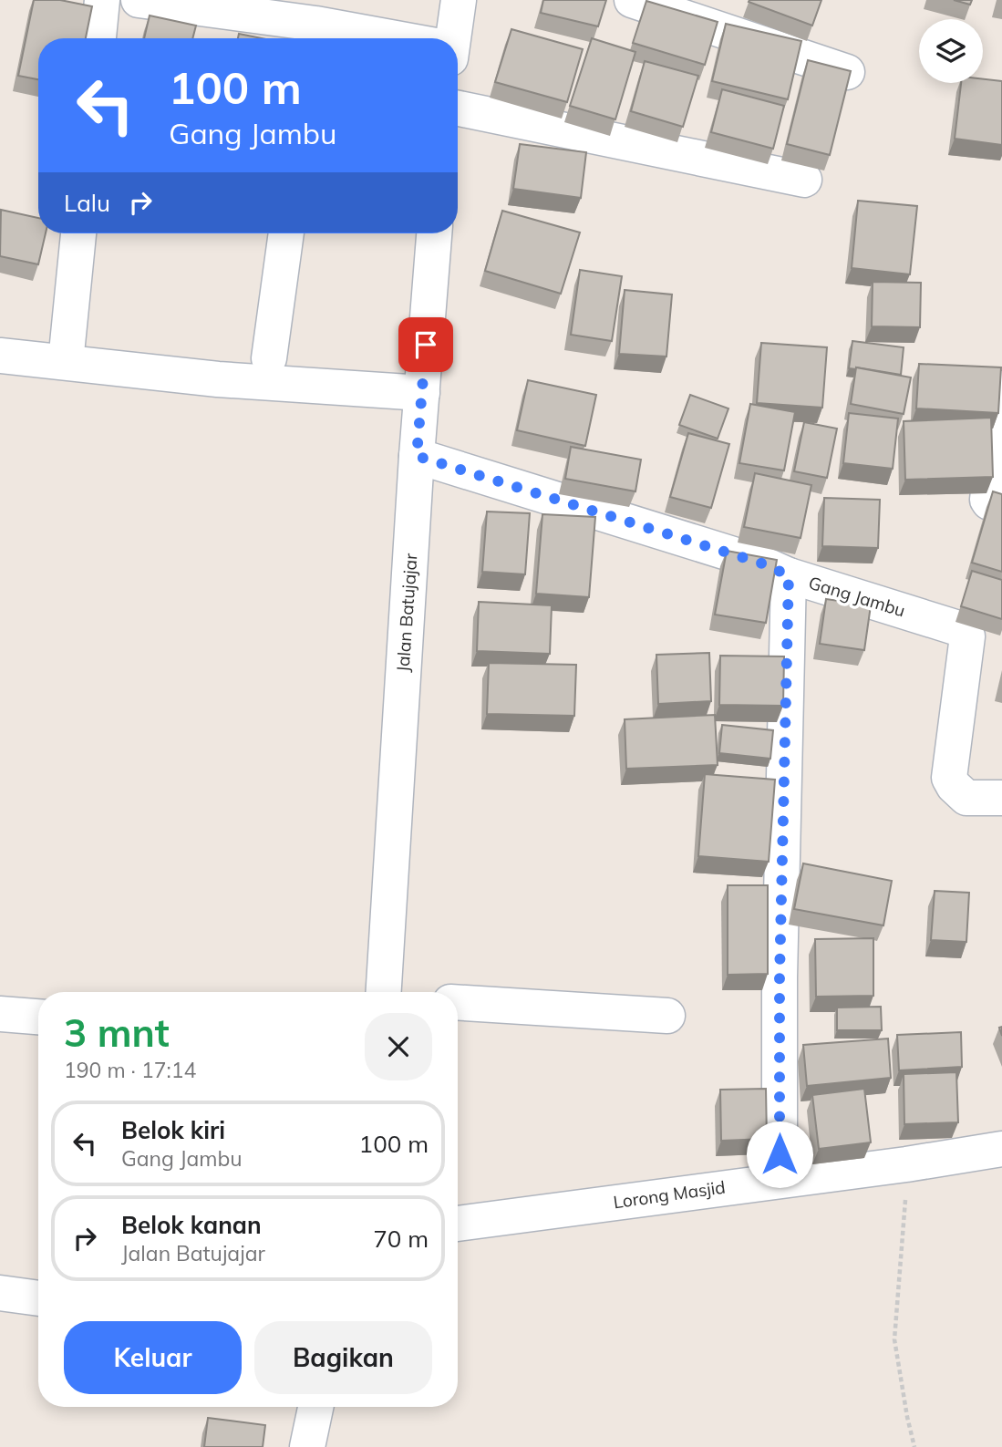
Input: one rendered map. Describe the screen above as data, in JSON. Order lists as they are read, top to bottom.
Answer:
{
  "streets": {
    "street": ["Gang Jambu", "Jalan Batujajar", "Lorong Masjid"]
  },
  "crossings": [
    ["Gang Jambu", "Jalan Batujajar"]
  ],
  "page": {
    "turn": ["100 m", "Gang Jambu"],
    "then": "Lalu",
    "heading": ["3 mnt", "190 m · 17:14"],
    "list": [
      {
        "name": "Belok kiri",
        "note": "Gang Jambu",
        "value": "100 m"
      },
      {
        "name": "Belok kanan",
        "note": "Jalan Batujajar",
        "value": "70 m"
      }
    ],
    "buttons": ["Keluar", "Bagikan"]
  }
}
